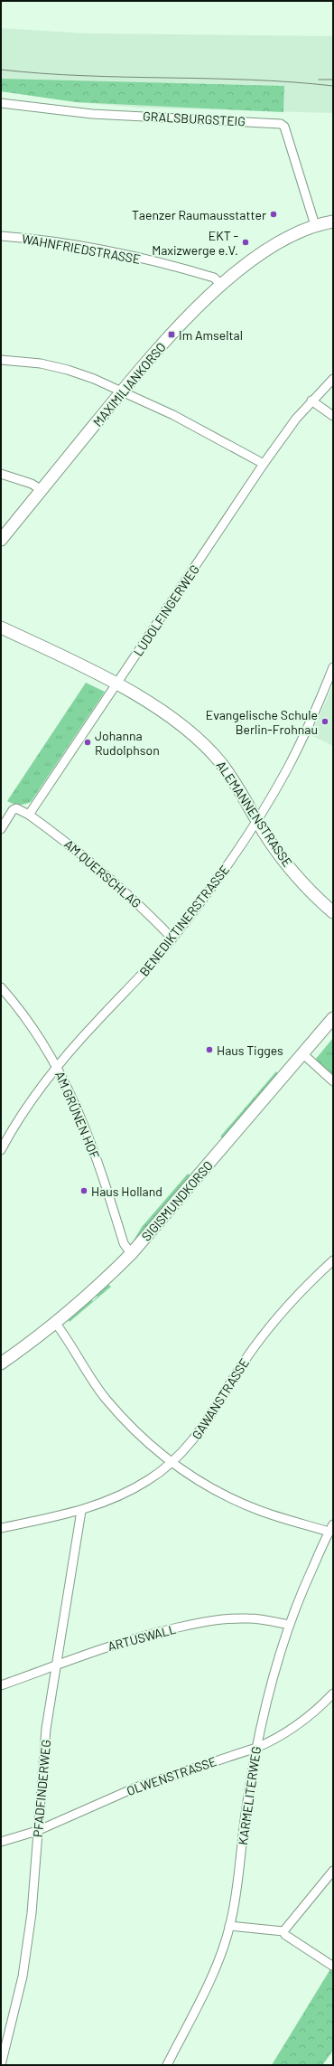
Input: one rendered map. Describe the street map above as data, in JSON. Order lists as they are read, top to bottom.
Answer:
{
  "streets": {
    "street": [
      "GRALSBURGSTEIG",
      "WAHNFRIEDSTRASSE",
      "MAXIMILIANKORSO",
      "LUDOLFINGERWEG",
      "ALEMANNENSTRASSE",
      "AM QUERSCHLAG",
      "BENEDIKTINERSTRASSE",
      "AM GRÜNEN HOF",
      "SIGISMUNDKORSO",
      "GAWANSTRASSE",
      "ARTUSWALL",
      "OLWENSTRASSE",
      "PFADFINDERWEG",
      "KARMELITERWEG"
    ]
  },
  "crossings": [
    ["GRALSBURGSTEIG", "MAXIMILIANKORSO"],
    ["WAHNFRIEDSTRASSE", "MAXIMILIANKORSO"],
    ["LUDOLFINGERWEG", "ALEMANNENSTRASSE"],
    ["LUDOLFINGERWEG", "AM QUERSCHLAG"],
    ["ALEMANNENSTRASSE", "BENEDIKTINERSTRASSE"],
    ["AM QUERSCHLAG", "BENEDIKTINERSTRASSE"],
    ["BENEDIKTINERSTRASSE", "AM GRÜNEN HOF"],
    ["AM GRÜNEN HOF", "SIGISMUNDKORSO"],
    ["GAWANSTRASSE", "PFADFINDERWEG"],
    ["ARTUSWALL", "PFADFINDERWEG"],
    ["ARTUSWALL", "KARMELITERWEG"],
    ["OLWENSTRASSE", "PFADFINDERWEG"],
    ["OLWENSTRASSE", "KARMELITERWEG"]
  ],
  "places": {
    "other": [
      "Taenzer Raumausstatter",
      "EKT - Maxizwerge e.V.",
      "Evangelische Schule Berlin-Frohnau",
      "Johanna Rudolphson",
      "Haus Tigges",
      "Haus Holland"
    ],
    "transit": ["Im Amseltal"]
  }
}
